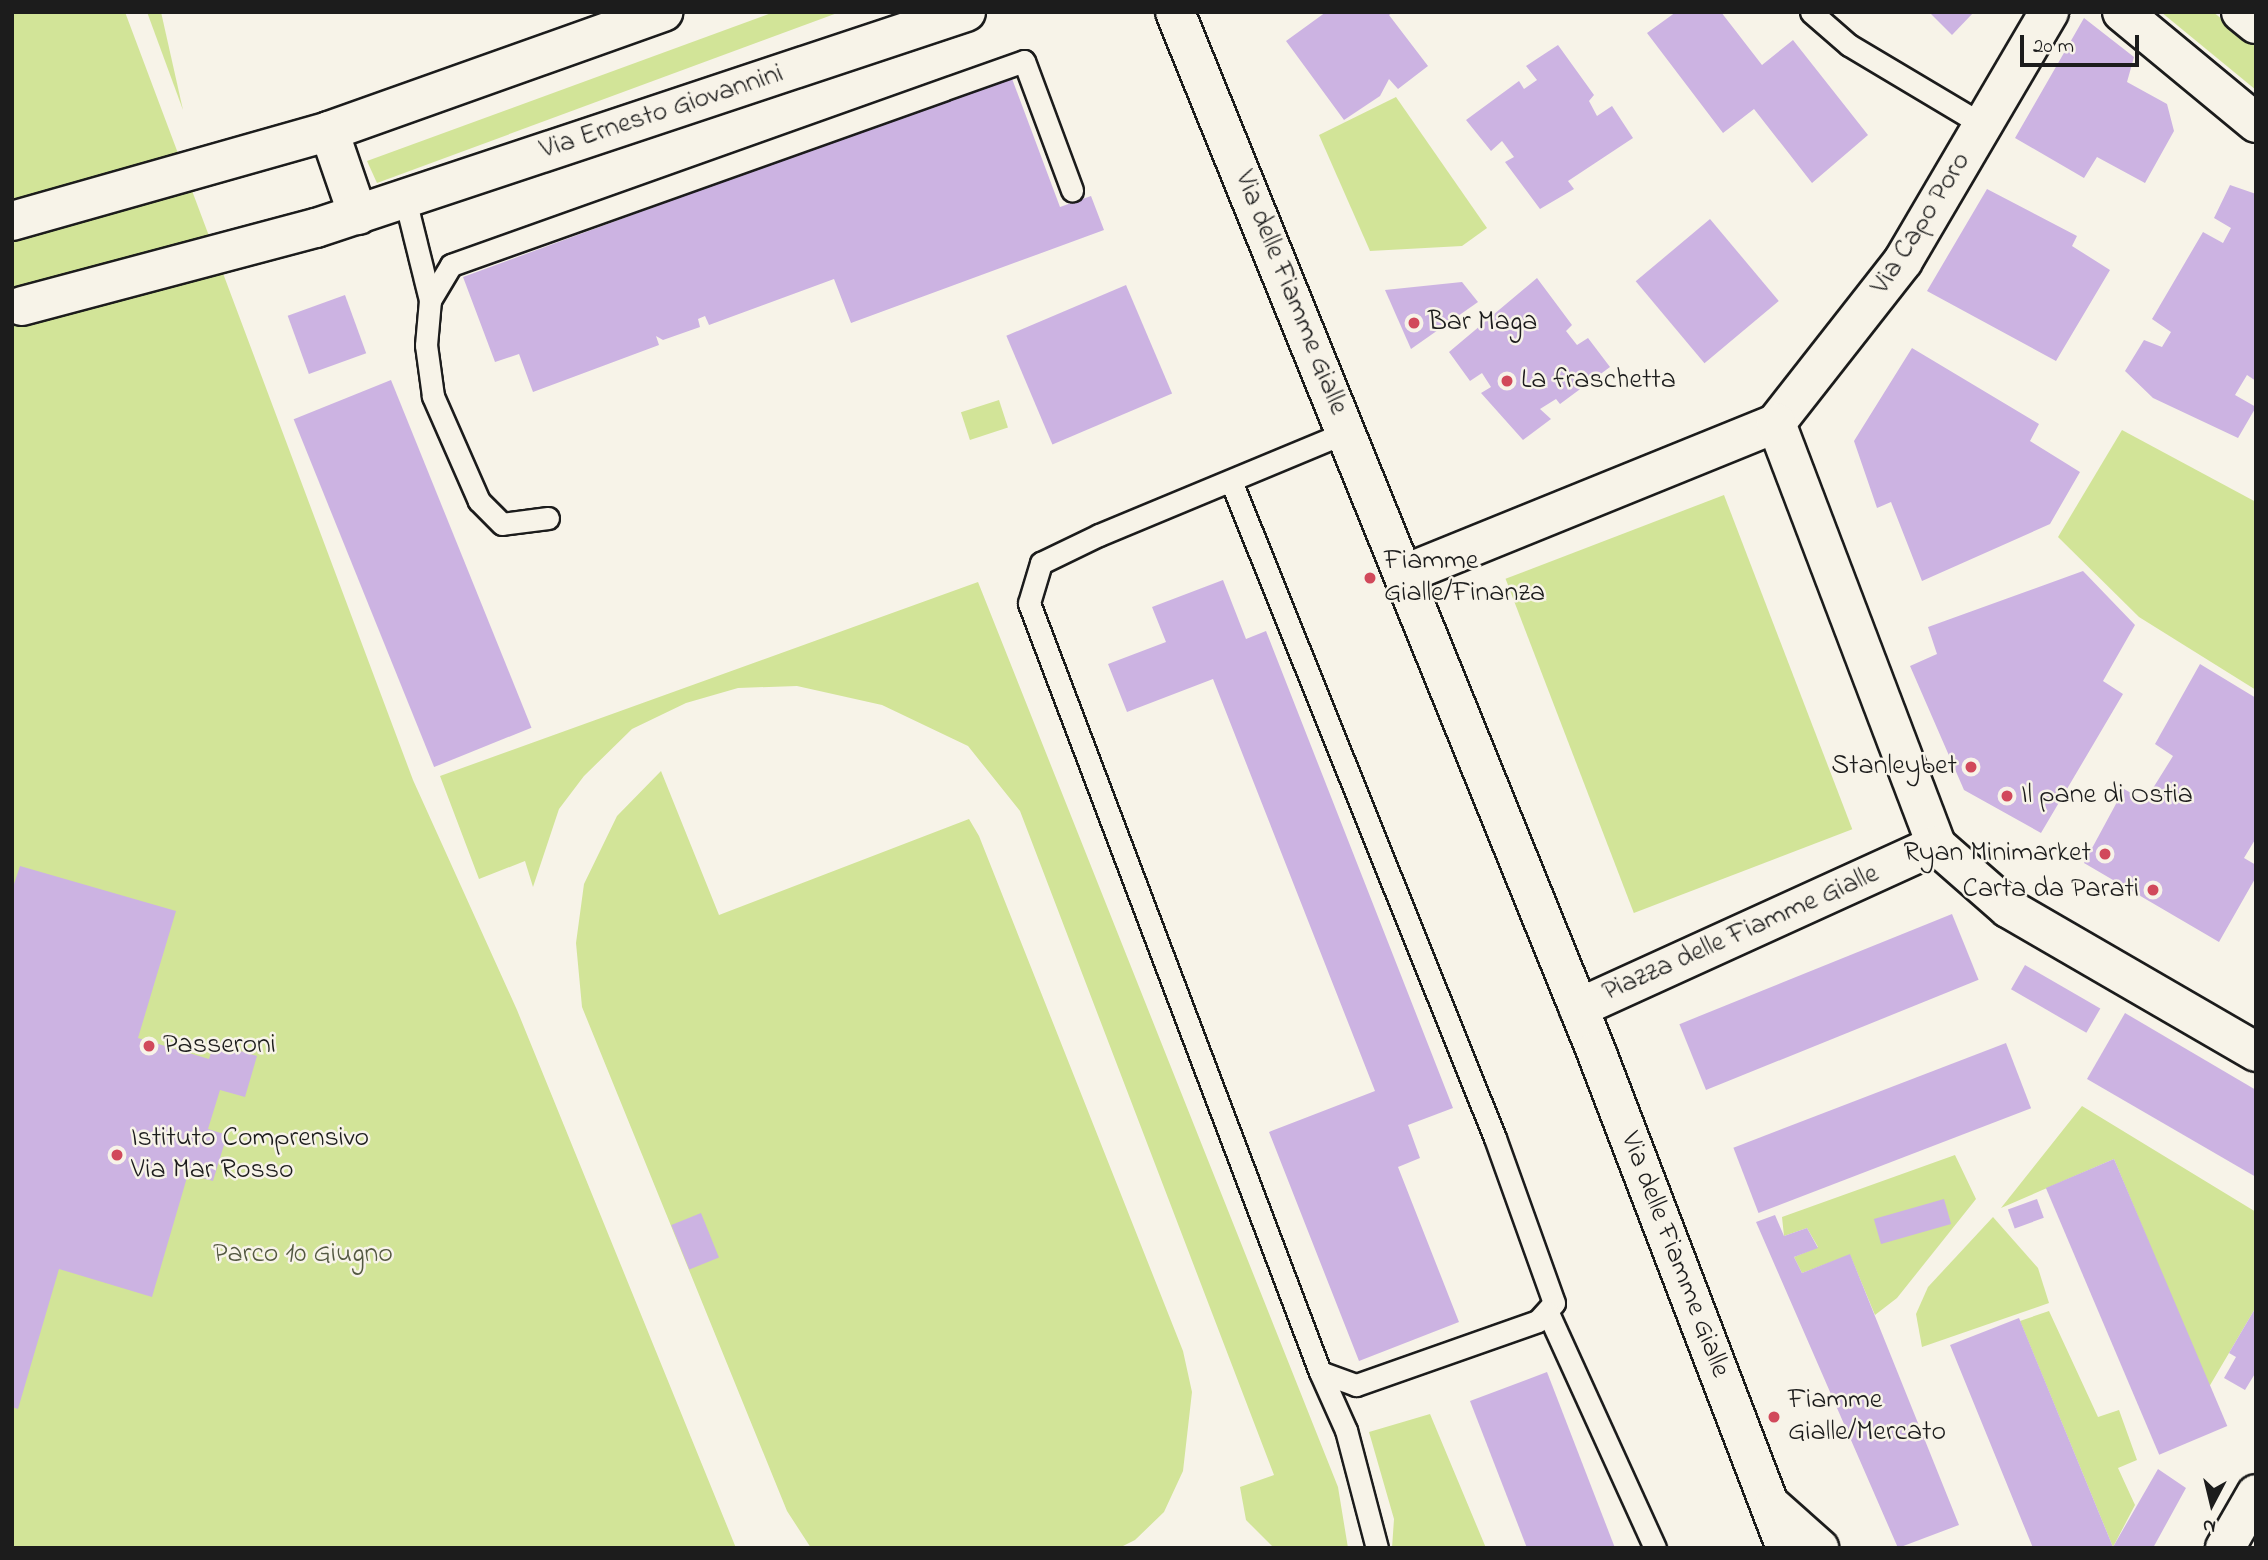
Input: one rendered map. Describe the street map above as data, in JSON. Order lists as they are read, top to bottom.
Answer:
{
  "streets": {
    "street": [
      "Via Ernesto Giovannini",
      "Via Capo Poro",
      "Via delle Fiamme Gialle",
      "Piazza delle Fiamme Gialle"
    ]
  },
  "crossings": [
    ["Via delle Fiamme Gialle", "Piazza delle Fiamme Gialle"]
  ],
  "parks": ["Parco 10 Giugno"],
  "places": [
    "Bar Maga",
    "La fraschetta",
    "Fiamme Gialle/Finanza",
    "Stanleybet",
    "Il pane di Ostia",
    "Ryan Minimarket",
    "Carta da Parati",
    "Passeroni",
    "Istituto Comprensivo Via Mar Rosso",
    "Fiamme Gialle/Mercato"
  ],
  "scale_bar": "20 m",
  "north": "bottom"
}
